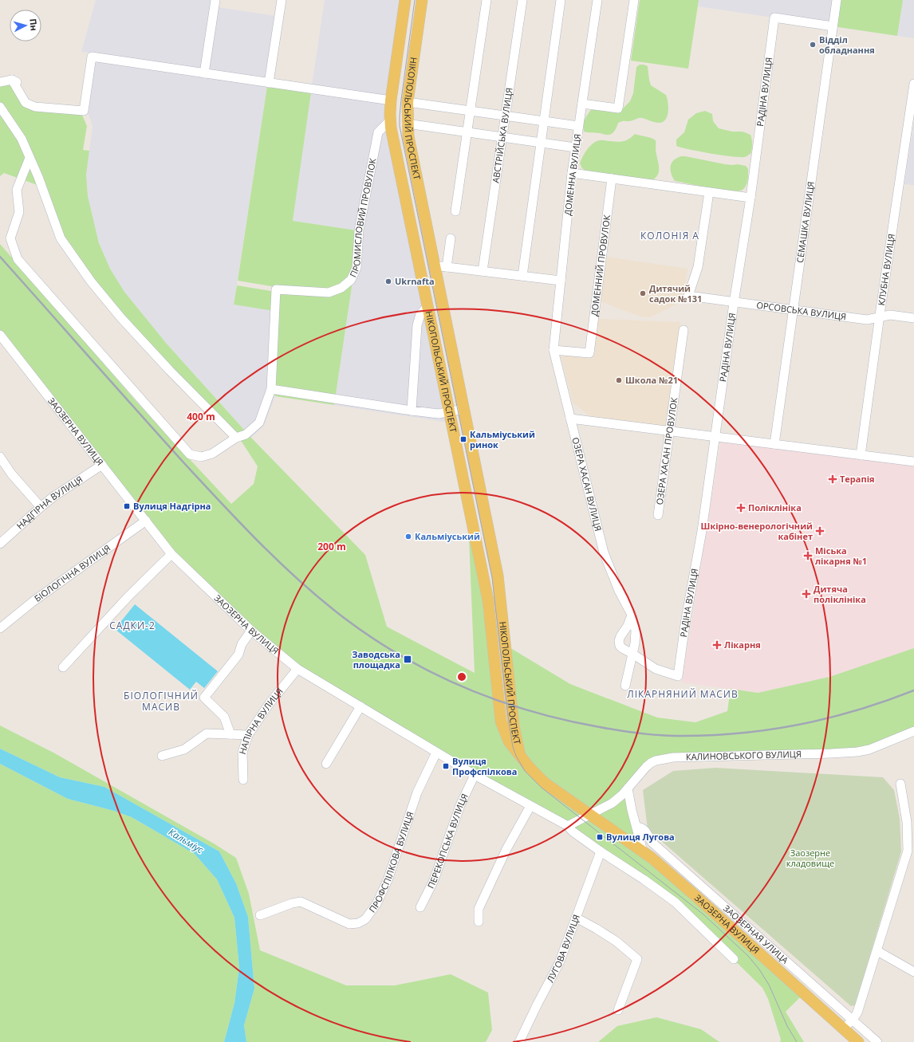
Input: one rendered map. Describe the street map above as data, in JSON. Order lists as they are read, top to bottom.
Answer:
{
  "streets": {
    "main road": ["НІКОПОЛЬСЬКИЙ ПРОСПЕКТ", "ЗАОЗЕРНА ВУЛИЦЯ"],
    "street": [
      "РАДІНА ВУЛИЦЯ",
      "АВСТРІЙСЬКА ВУЛИЦЯ",
      "ДОМЕННА ВУЛИЦЯ",
      "ПРОМИСЛОВИЙ ПРОВУЛОК",
      "СЕМАШКА ВУЛИЦЯ",
      "ДОМЕННИЙ ПРОВУЛОК",
      "КЛУБНА ВУЛИЦЯ",
      "ОРСОВСЬКА ВУЛИЦЯ",
      "ОЗЕРА ХАСАН ПРОВУЛОК",
      "ОЗЕРА ХАСАН ВУЛИЦЯ",
      "НАДГІРНА ВУЛИЦЯ",
      "БІОЛОГІЧНА ВУЛИЦЯ",
      "НАПІРНА ВУЛИЦЯ",
      "КАЛИНОВСЬКОГО ВУЛИЦЯ",
      "ПЕРЕКОПСЬКА ВУЛИЦЯ",
      "ПРОФСПІЛКОВА ВУЛИЦЯ",
      "ЗАОЗЕРНАЯ УЛИЦА",
      "ЛУГОВА ВУЛИЦЯ"
    ]
  },
  "crossings": [
    ["РАДІНА ВУЛИЦЯ", "СЕМАШКА ВУЛИЦЯ"],
    ["РАДІНА ВУЛИЦЯ", "ОРСОВСЬКА ВУЛИЦЯ"],
    ["РАДІНА ВУЛИЦЯ", "ОЗЕРА ХАСАН ВУЛИЦЯ"],
    ["НІКОПОЛЬСЬКИЙ ПРОСПЕКТ", "ПРОМИСЛОВИЙ ПРОВУЛОК"],
    ["НІКОПОЛЬСЬКИЙ ПРОСПЕКТ", "ЗАОЗЕРНА ВУЛИЦЯ"],
    ["ДОМЕННА ВУЛИЦЯ", "ДОМЕННИЙ ПРОВУЛОК"],
    ["ДОМЕННА ВУЛИЦЯ", "ОЗЕРА ХАСАН ВУЛИЦЯ"],
    ["СЕМАШКА ВУЛИЦЯ", "ОРСОВСЬКА ВУЛИЦЯ"],
    ["ДОМЕННИЙ ПРОВУЛОК", "ОЗЕРА ХАСАН ВУЛИЦЯ"],
    ["КЛУБНА ВУЛИЦЯ", "ОРСОВСЬКА ВУЛИЦЯ"],
    ["ЗАОЗЕРНА ВУЛИЦЯ", "НАДГІРНА ВУЛИЦЯ"],
    ["ЗАОЗЕРНА ВУЛИЦЯ", "БІОЛОГІЧНА ВУЛИЦЯ"],
    ["ЗАОЗЕРНА ВУЛИЦЯ", "НАПІРНА ВУЛИЦЯ"],
    ["ЗАОЗЕРНА ВУЛИЦЯ", "КАЛИНОВСЬКОГО ВУЛИЦЯ"],
    ["ЗАОЗЕРНА ВУЛИЦЯ", "ПЕРЕКОПСЬКА ВУЛИЦЯ"],
    ["ЗАОЗЕРНА ВУЛИЦЯ", "ПРОФСПІЛКОВА ВУЛИЦЯ"],
    ["ЗАОЗЕРНА ВУЛИЦЯ", "ЛУГОВА ВУЛИЦЯ"]
  ],
  "districts": [
    "КОЛОНІЯ А",
    "САДКИ-2",
    "ЛІКАРНЯНИЙ МАСИВ",
    "БІОЛОГІЧНИЙ МАСИВ"
  ],
  "water": ["Кальміус"],
  "parks": ["Заозерне кладовище"],
  "places": {
    "other": [
      "Відділ обладнання",
      "Ukrnafta",
      "Дитячий садок №131",
      "Школа №21",
      "Кальміуський"
    ],
    "transit": [
      "Кальміуський ринок",
      "Вулиця Надгірна",
      "Заводська площадка",
      "Вулиця Профспілкова",
      "Вулиця Лугова"
    ],
    "health": [
      "Терапія",
      "Поліклініка",
      "Шкірно-венерологічний кабінет",
      "Міська лікарня №1",
      "Дитяча поліклініка",
      "Лікарня"
    ]
  },
  "north": "right",
  "rings": ["400 m", "200 m"]
}
